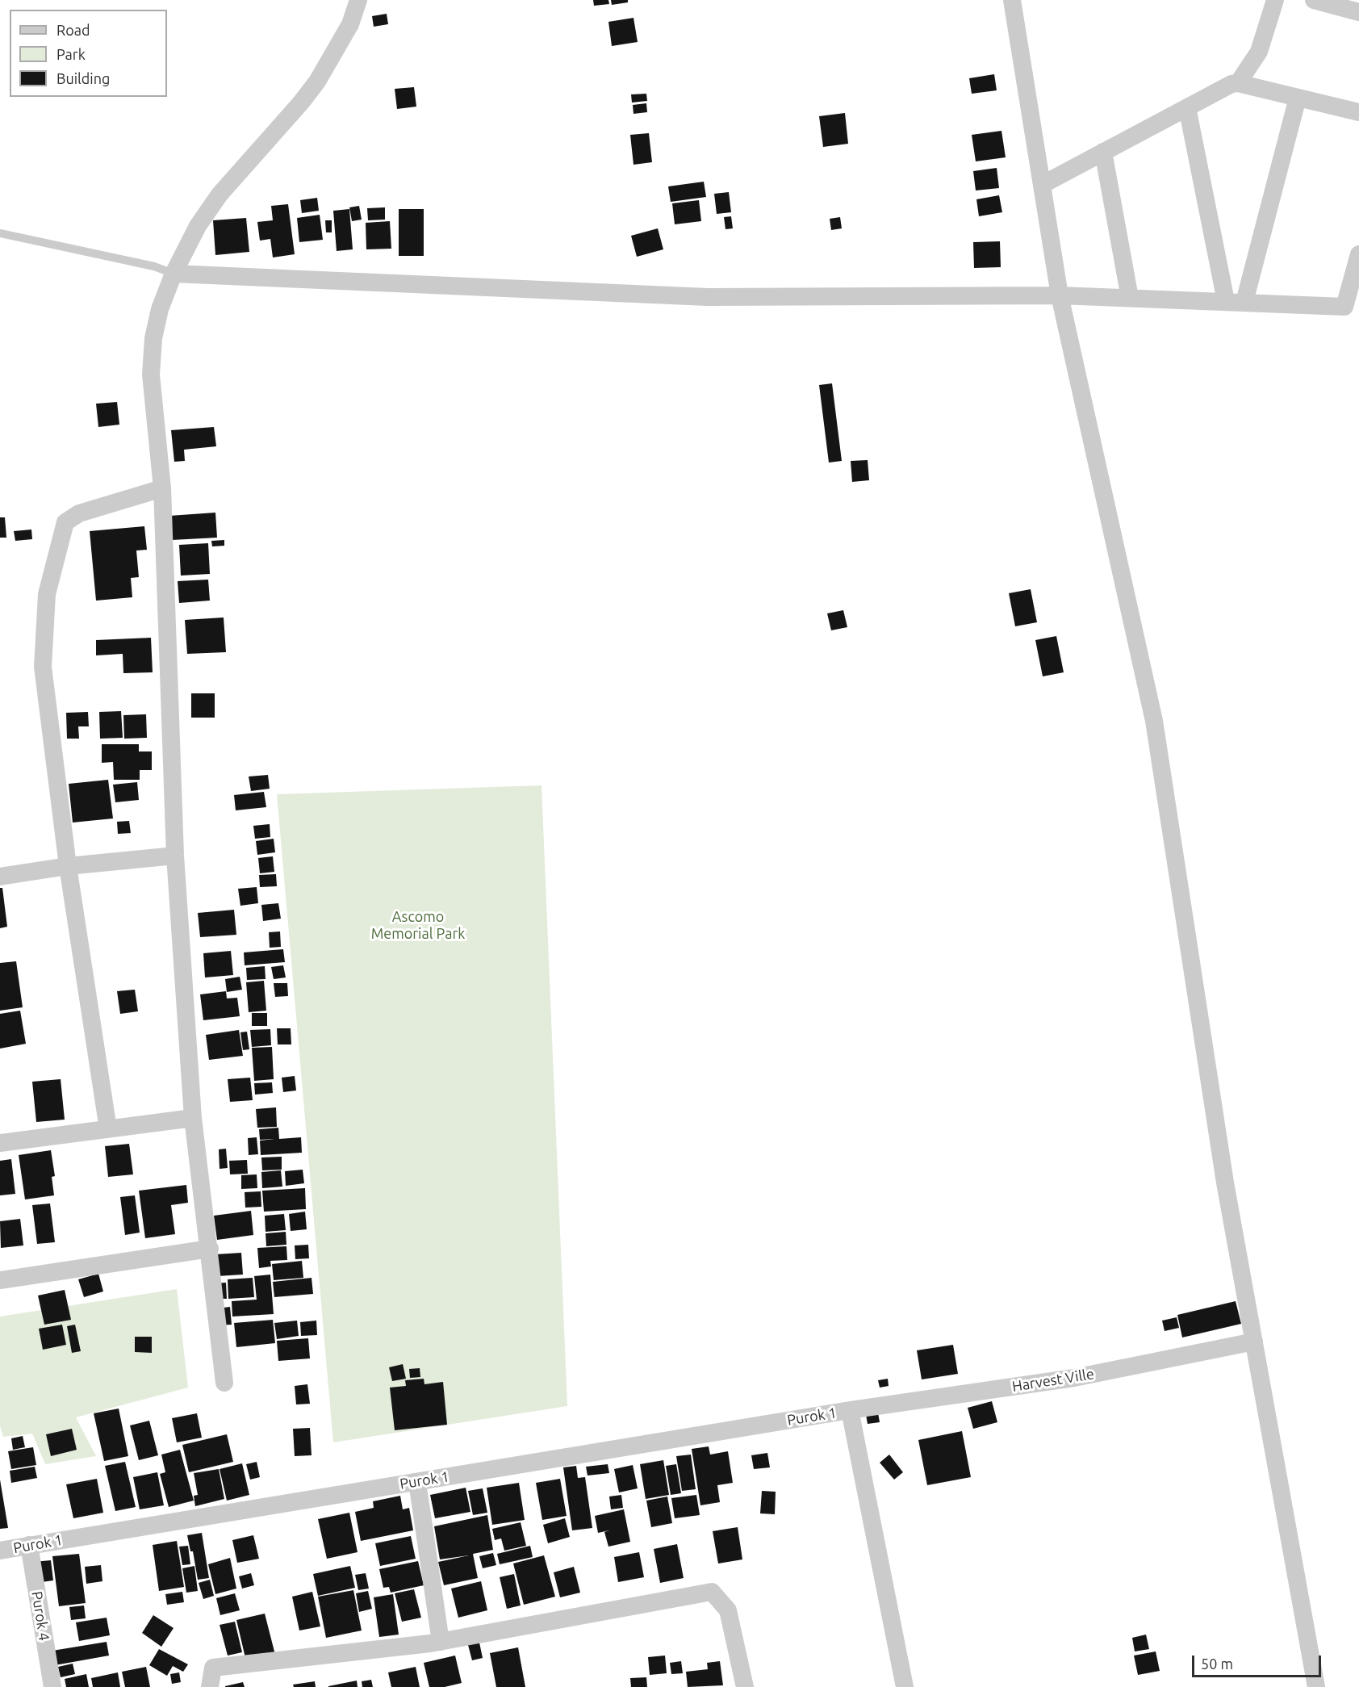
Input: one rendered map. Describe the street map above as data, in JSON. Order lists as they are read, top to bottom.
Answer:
{
  "streets": {
    "street": ["Harvest Ville", "Purok 1", "Purok 4"]
  },
  "crossings": [
    ["Harvest Ville", "Purok 1"],
    ["Purok 1", "Purok 4"]
  ],
  "parks": ["Ascomo Memorial Park"],
  "legend": ["Road", "Park", "Building"],
  "scale_bar": "50 m"
}
